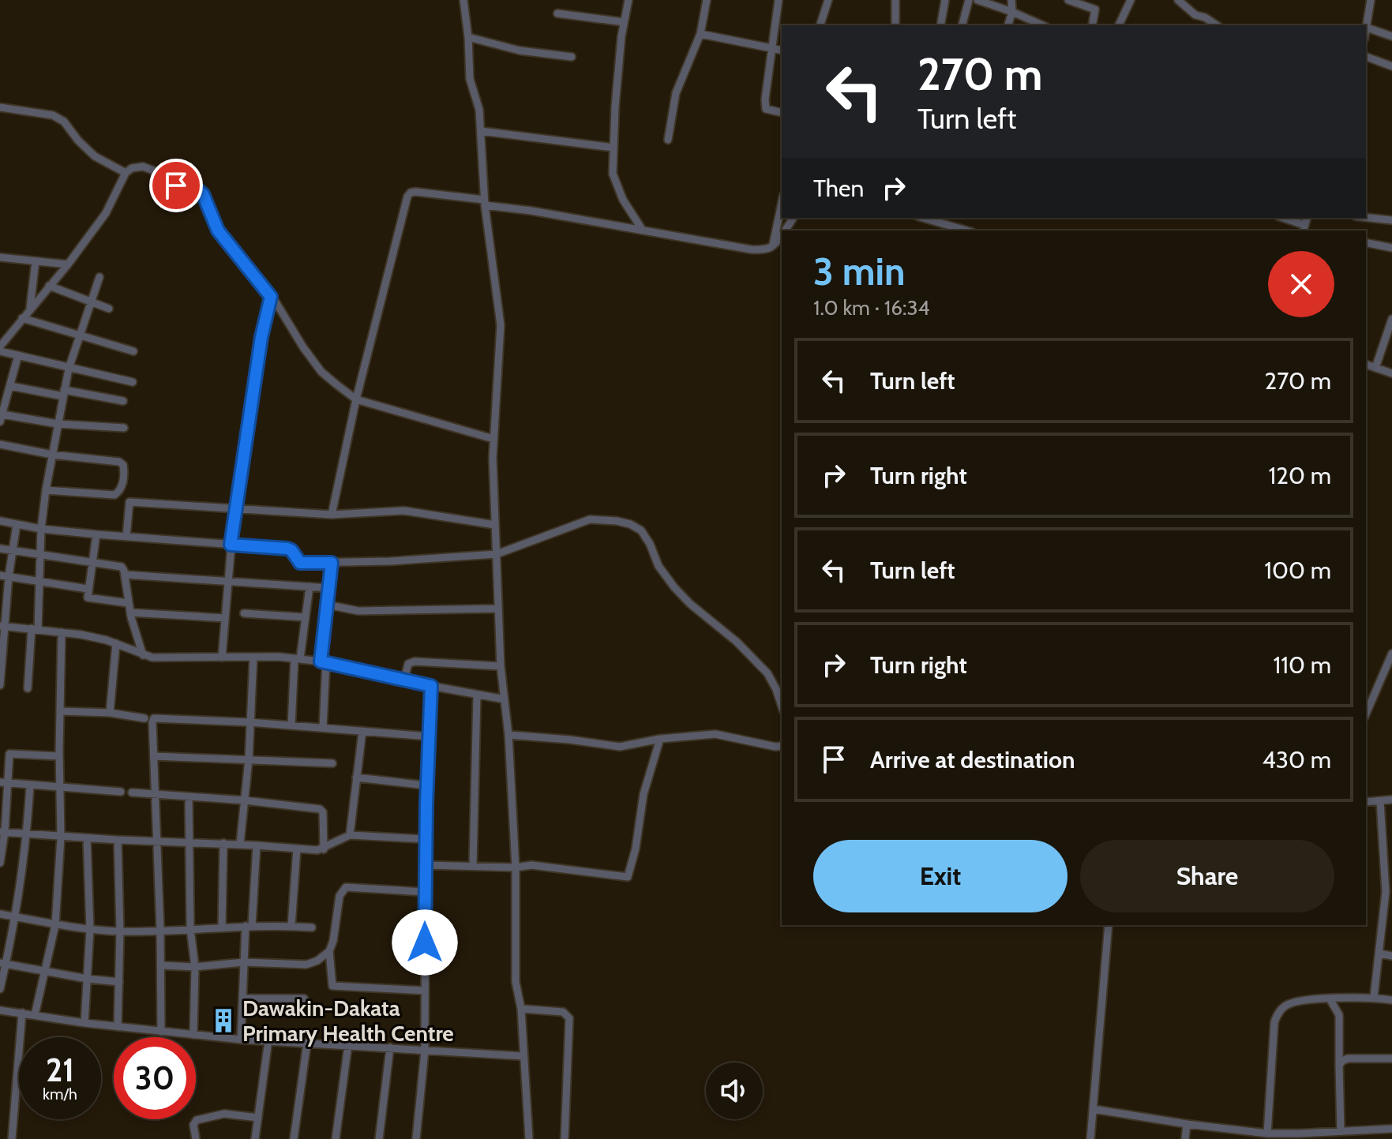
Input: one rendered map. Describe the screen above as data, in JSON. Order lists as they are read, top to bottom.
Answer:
{
  "places": {
    "building": ["Dawakin-Dakata Primary Health Centre"]
  },
  "page": {
    "turn": ["270 m", "Turn left"],
    "then": "Then",
    "heading": ["3 min", "1.0 km · 16:34"],
    "list": [
      {
        "name": "Turn left",
        "value": "270 m"
      },
      {
        "name": "Turn right",
        "value": "120 m"
      },
      {
        "name": "Turn left",
        "value": "100 m"
      },
      {
        "name": "Turn right",
        "value": "110 m"
      },
      {
        "name": "Arrive at destination",
        "value": "430 m"
      }
    ],
    "buttons": ["Exit", "Share"],
    "speed": "21 km/h",
    "limit": "30"
  }
}
